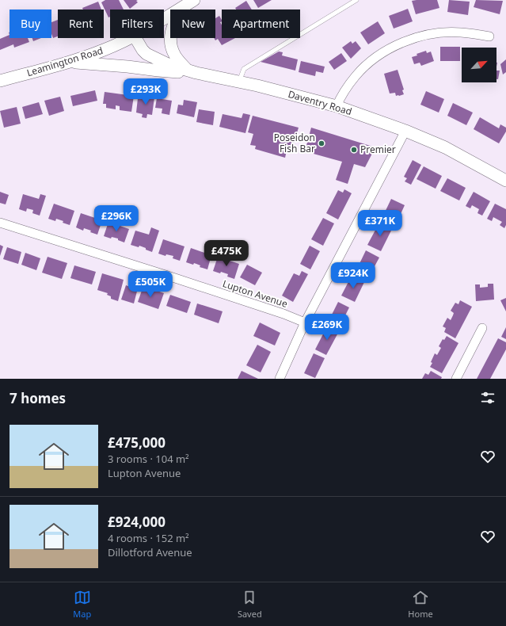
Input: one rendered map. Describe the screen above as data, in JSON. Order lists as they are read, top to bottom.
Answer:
{
  "streets": {
    "street": ["Leamington Road", "Daventry Road", "Lupton Avenue"]
  },
  "places": ["Poseidon Fish Bar", "Premier"],
  "north": "top right",
  "page": {
    "chip": [
      "Buy",
      "Rent",
      "Filters",
      "New",
      "Apartment"
    ],
    "price": [
      "£293K",
      "£296K",
      "£371K",
      "£475K",
      "£924K",
      "£505K",
      "£269K"
    ],
    "heading": "7 homes",
    "list": [
      {
        "name": "£475,000",
        "note": "3 rooms · 104 m² · Lupton Avenue"
      },
      {
        "name": "£924,000",
        "note": "4 rooms · 152 m² · Dillotford Avenue"
      }
    ],
    "tabs": ["Map", "Saved", "Home"]
  }
}
